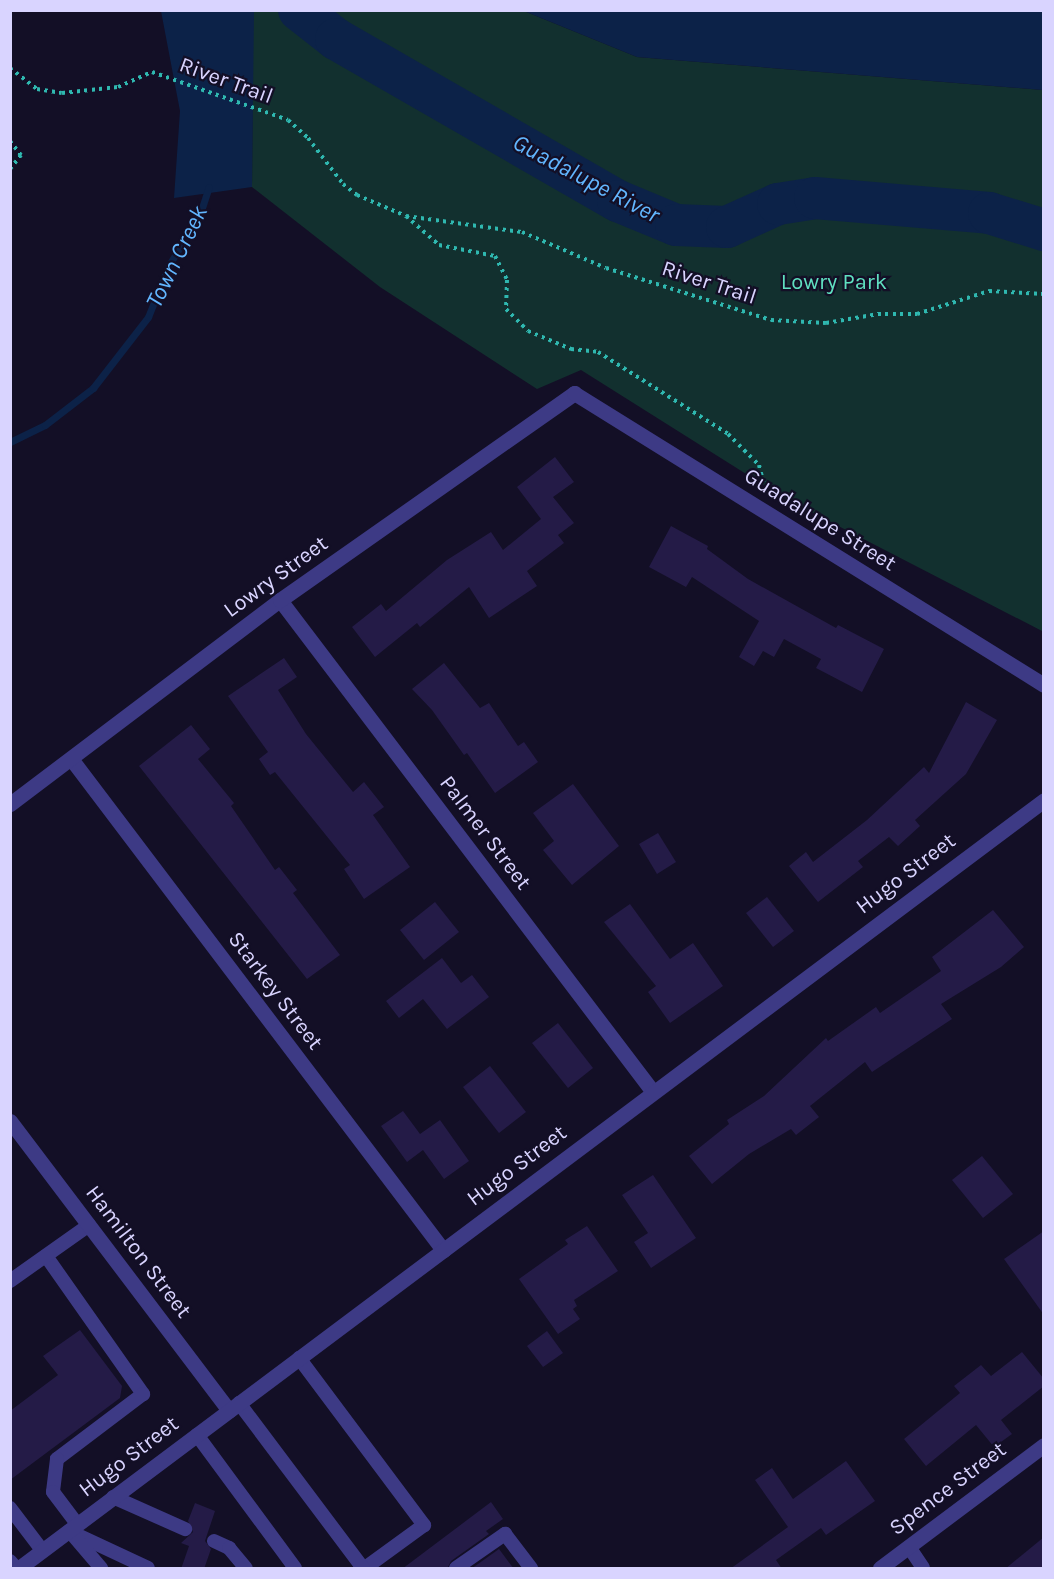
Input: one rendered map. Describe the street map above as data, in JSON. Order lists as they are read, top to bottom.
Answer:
{
  "streets": {
    "street": [
      "Guadalupe Street",
      "Lowry Street",
      "Palmer Street",
      "Hugo Street",
      "Starkey Street",
      "Hamilton Street",
      "Spence Street"
    ],
    "path": ["River Trail"]
  },
  "crossings": [
    ["Guadalupe Street", "Lowry Street"],
    ["Lowry Street", "Palmer Street"],
    ["Lowry Street", "Starkey Street"],
    ["Palmer Street", "Hugo Street"],
    ["Hugo Street", "Starkey Street"],
    ["Hugo Street", "Hamilton Street"]
  ],
  "water": ["Guadalupe River", "Town Creek"],
  "parks": ["Lowry Park"]
}
